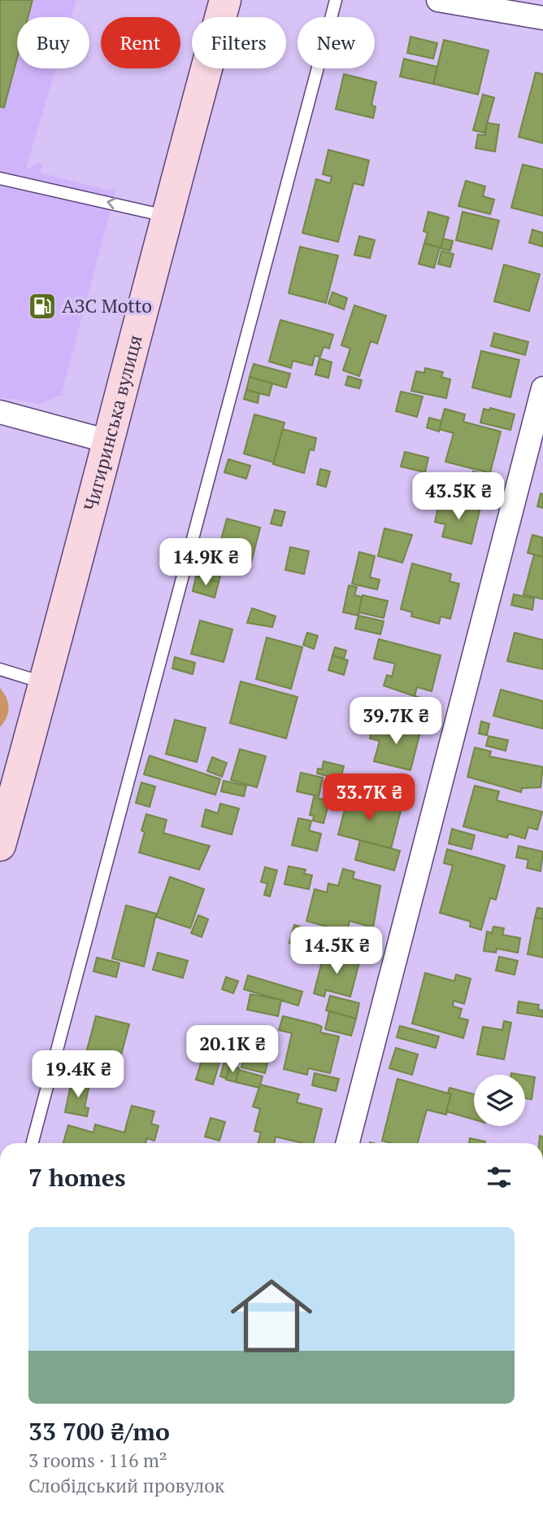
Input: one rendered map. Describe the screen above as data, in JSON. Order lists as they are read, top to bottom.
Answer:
{
  "streets": {
    "main road": ["Чигиринська вулиця"]
  },
  "places": {
    "fuel station": ["АЗС Motto"]
  },
  "page": {
    "chip": [
      "Buy",
      "Rent",
      "Filters",
      "New"
    ],
    "price": [
      "43.5K ₴",
      "14.9K ₴",
      "39.7K ₴",
      "33.7K ₴",
      "14.5K ₴",
      "20.1K ₴",
      "19.4K ₴"
    ],
    "heading": "7 homes",
    "list": [
      {
        "name": "33 700 ₴/mo",
        "note": "3 rooms · 116 m² · Слобідський провулок"
      }
    ]
  }
}
